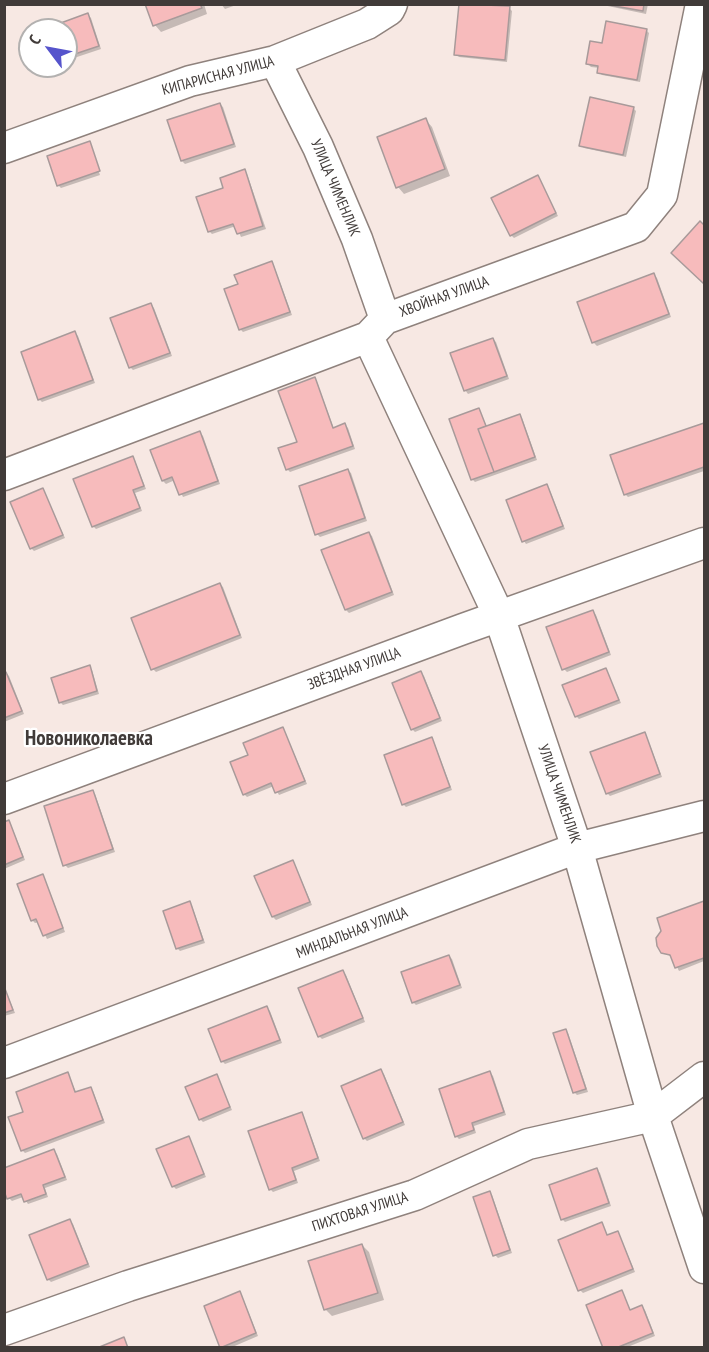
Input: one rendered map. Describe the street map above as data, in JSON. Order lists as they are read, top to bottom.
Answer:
{
  "streets": {
    "street": [
      "КИПАРИСНАЯ УЛИЦА",
      "УЛИЦА ЧИМЕНЛИК",
      "ХВОЙНАЯ УЛИЦА",
      "ЗВЁЗДНАЯ УЛИЦА",
      "МИНДАЛЬНАЯ УЛИЦА",
      "ПИХТОВАЯ УЛИЦА"
    ]
  },
  "crossings": [
    ["КИПАРИСНАЯ УЛИЦА", "УЛИЦА ЧИМЕНЛИК"],
    ["УЛИЦА ЧИМЕНЛИК", "ХВОЙНАЯ УЛИЦА"],
    ["УЛИЦА ЧИМЕНЛИК", "ЗВЁЗДНАЯ УЛИЦА"],
    ["УЛИЦА ЧИМЕНЛИК", "МИНДАЛЬНАЯ УЛИЦА"],
    ["УЛИЦА ЧИМЕНЛИК", "ПИХТОВАЯ УЛИЦА"]
  ],
  "districts": ["Новониколаевка"],
  "north": "top left"
}
